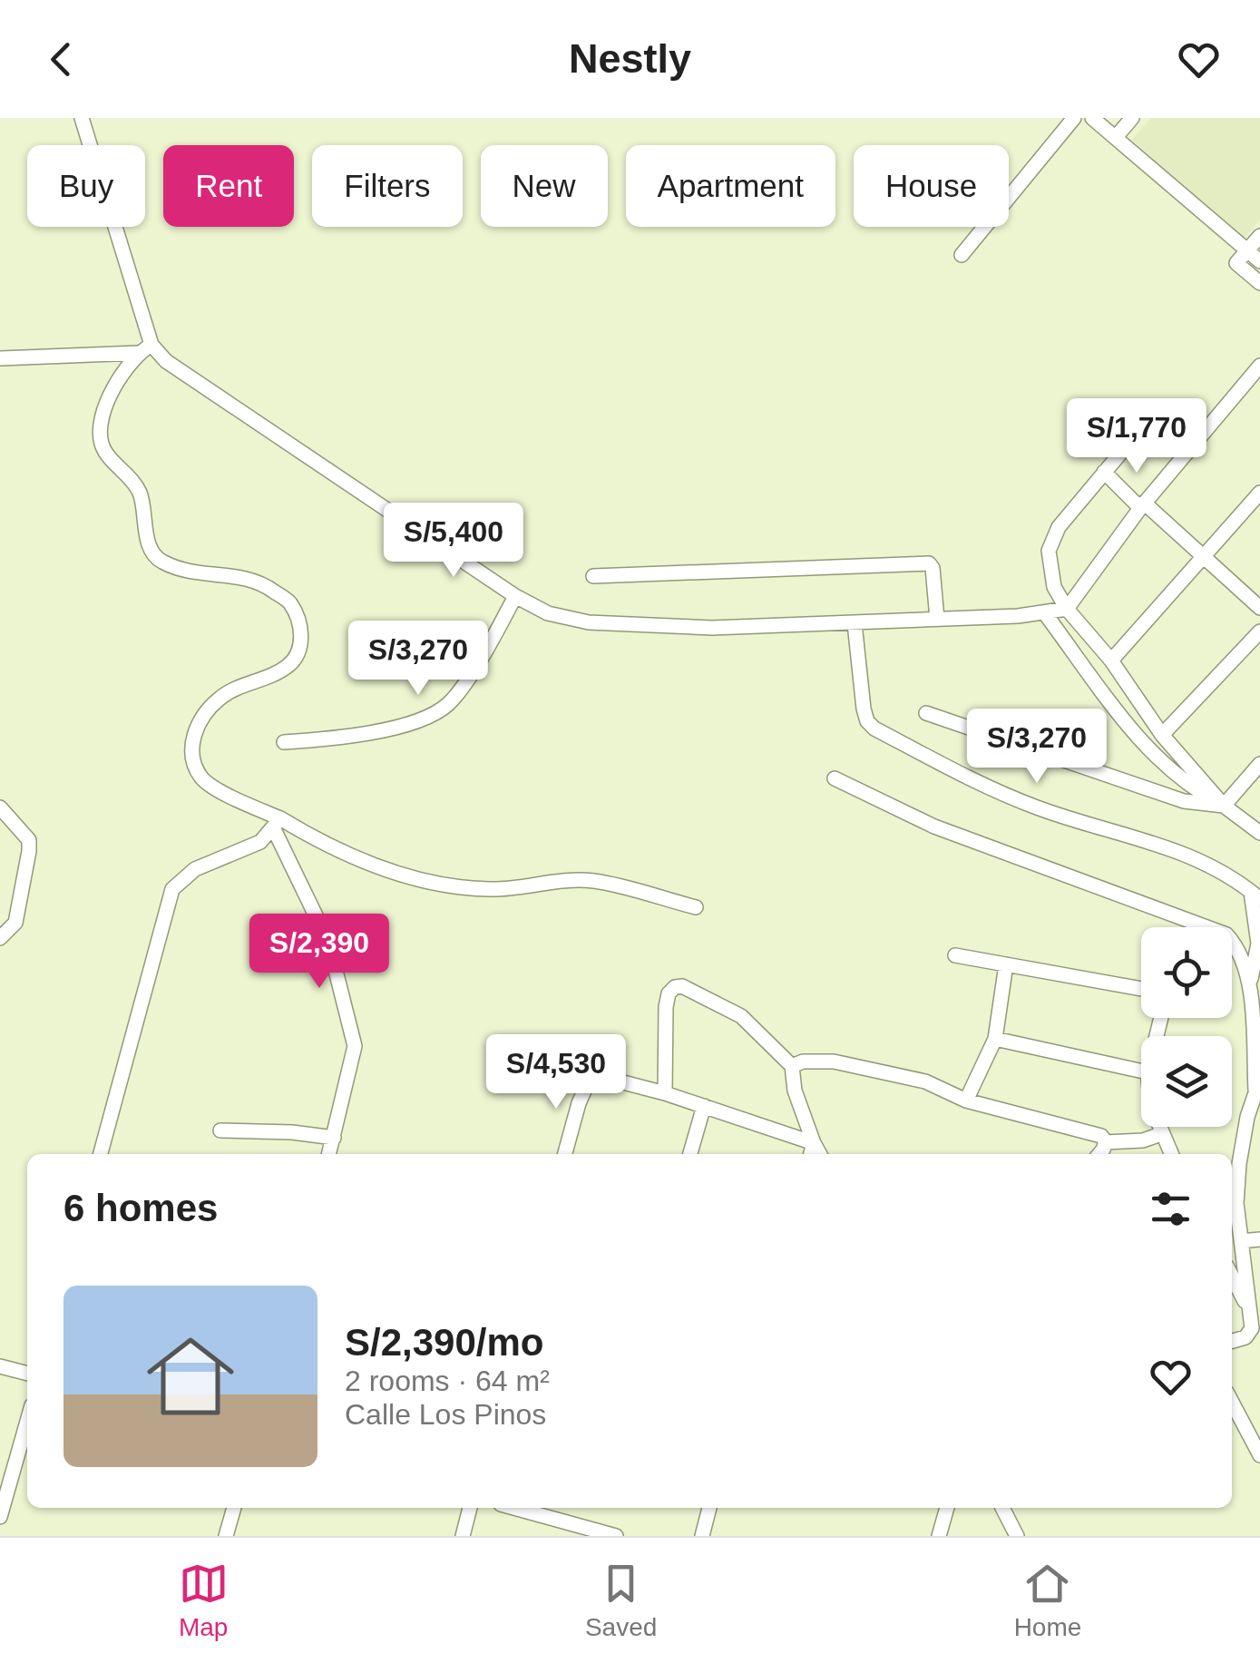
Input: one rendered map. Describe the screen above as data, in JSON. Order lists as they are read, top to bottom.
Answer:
{
  "page": {
    "header": "Nestly",
    "chip": [
      "Buy",
      "Rent",
      "Filters",
      "New",
      "Apartment",
      "House"
    ],
    "price": [
      "S/1,770",
      "S/5,400",
      "S/3,270",
      "S/3,270",
      "S/2,390",
      "S/4,530"
    ],
    "heading": "6 homes",
    "list": [
      {
        "name": "S/2,390/mo",
        "note": "2 rooms · 64 m² · Calle Los Pinos"
      }
    ],
    "tabs": ["Map", "Saved", "Home"]
  }
}
